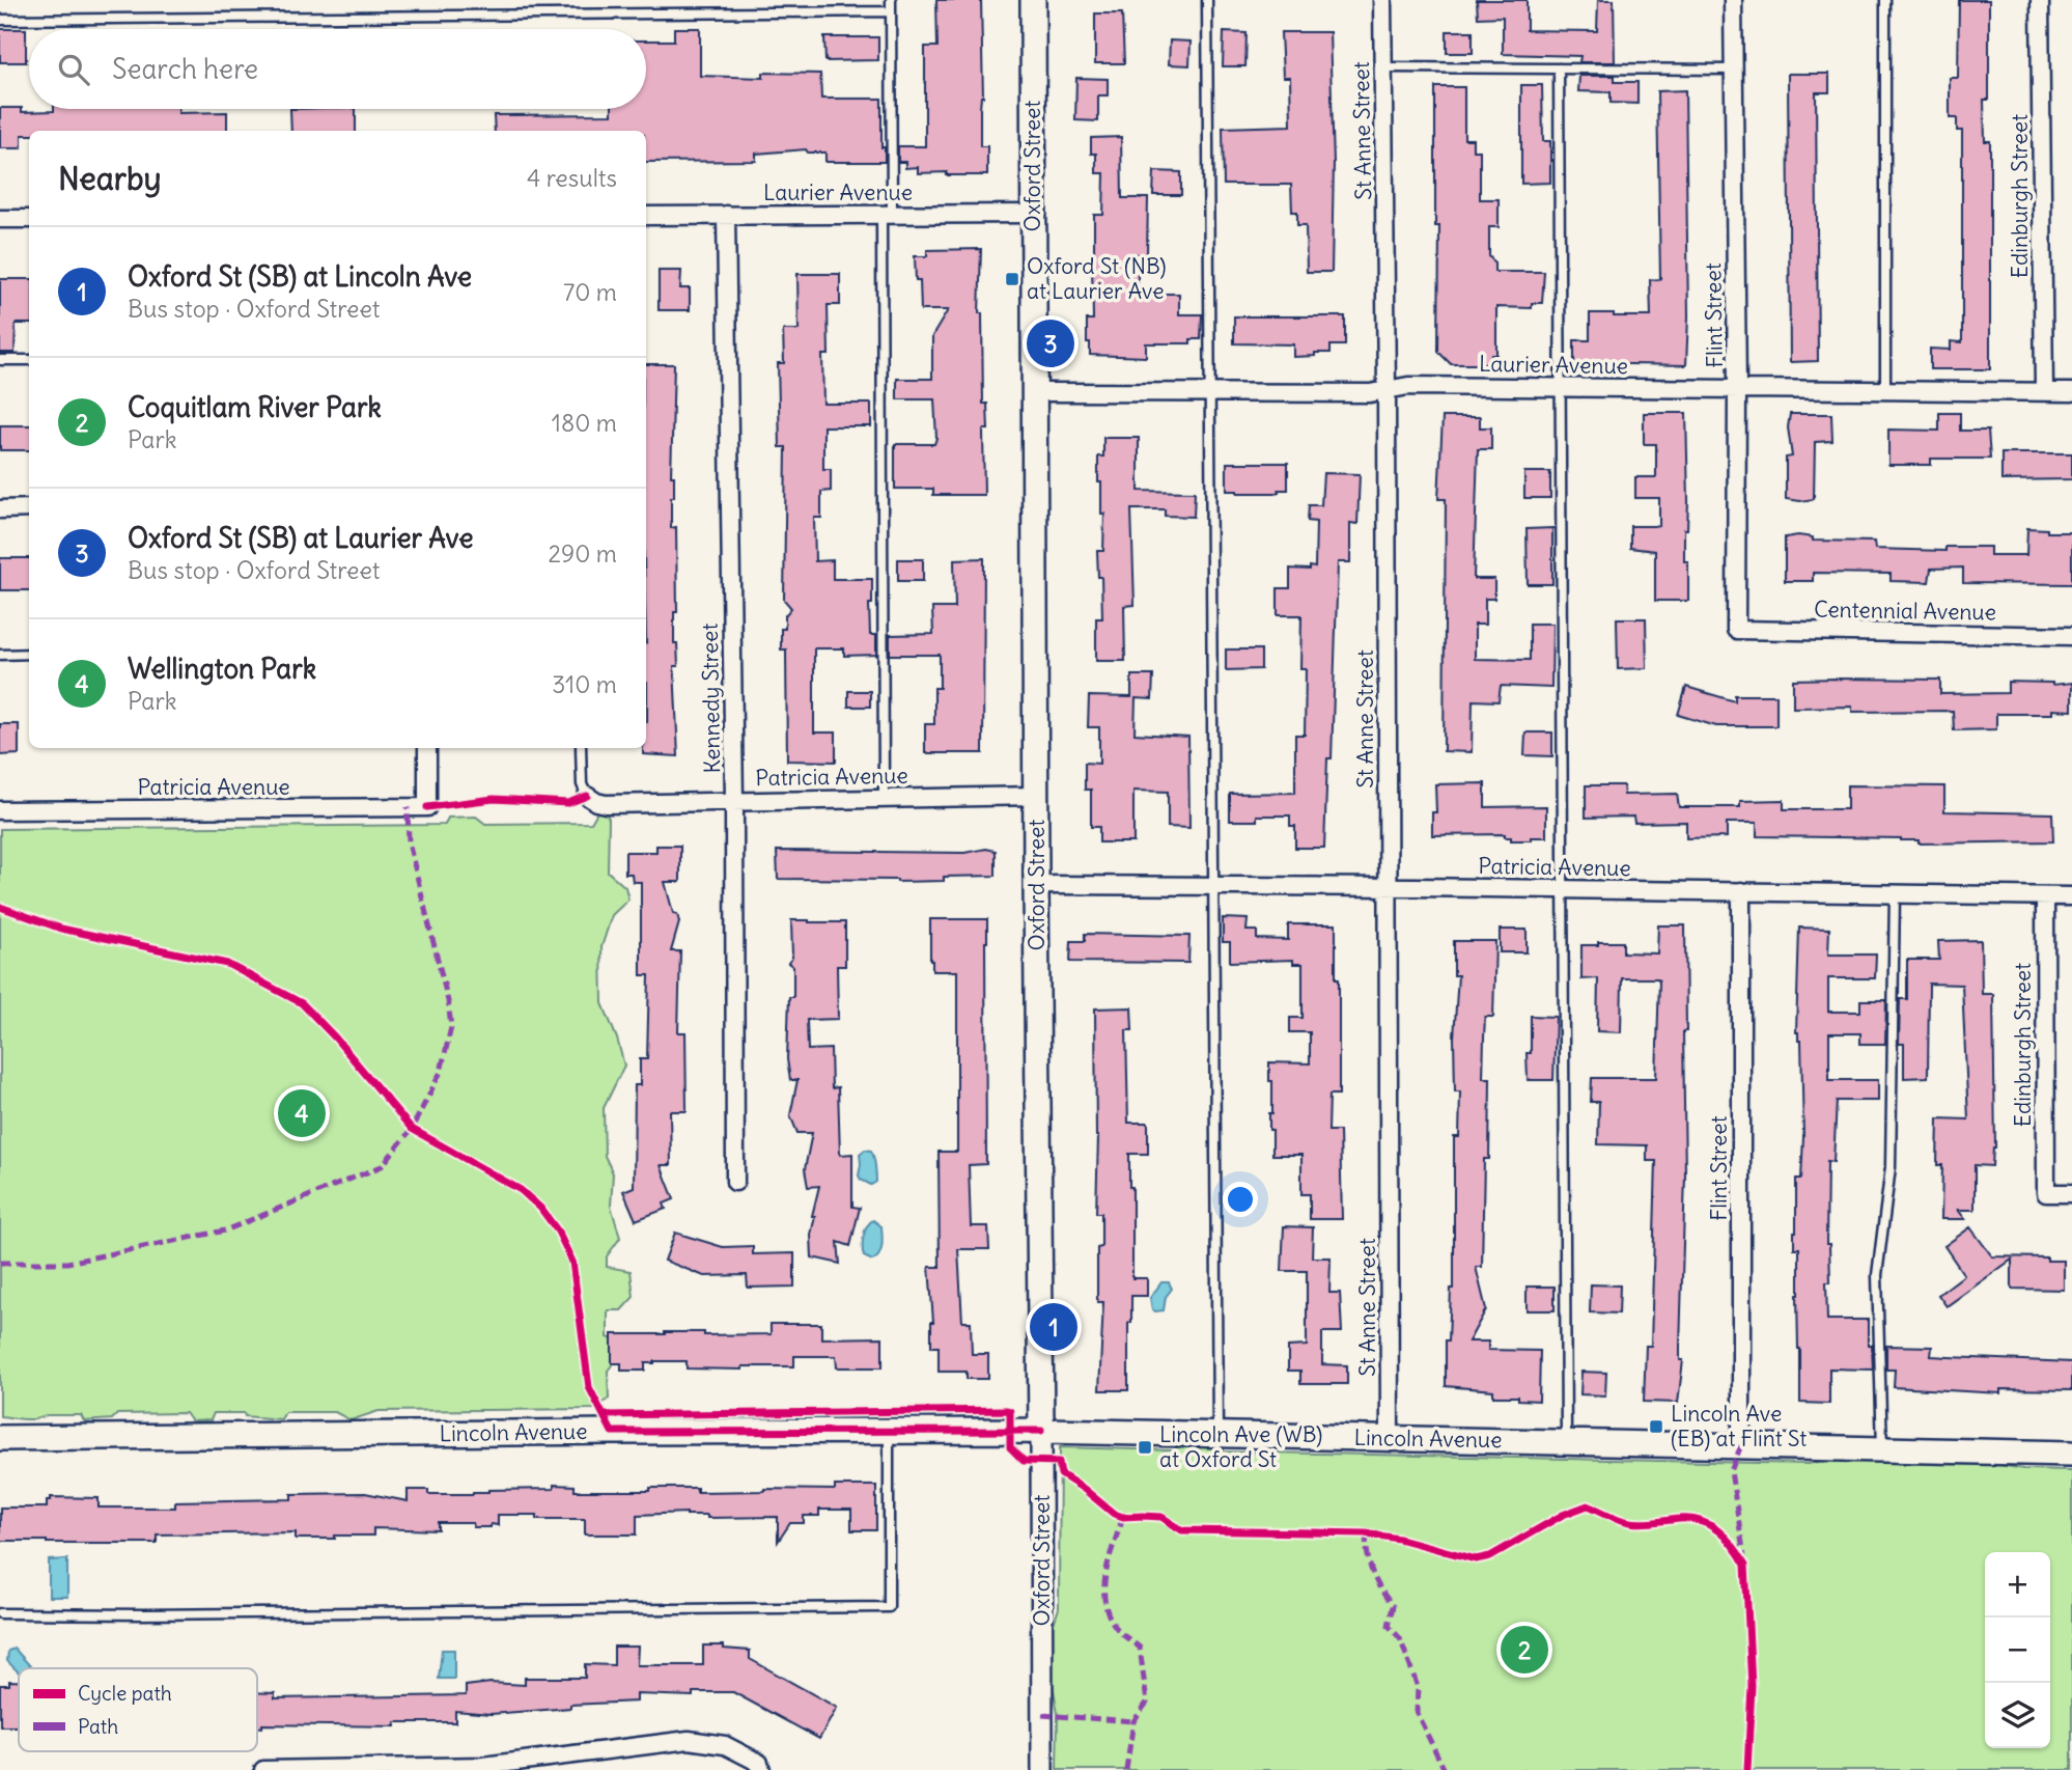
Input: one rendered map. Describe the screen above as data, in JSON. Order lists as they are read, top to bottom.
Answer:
{
  "streets": {
    "main road": ["Oxford Street", "Lincoln Avenue"],
    "street": [
      "St Anne Street",
      "Laurier Avenue",
      "Edinburgh Street",
      "Flint Street",
      "Centennial Avenue",
      "Kennedy Street",
      "Patricia Avenue"
    ]
  },
  "crossings": [
    ["St Anne Street", "Laurier Avenue"],
    ["St Anne Street", "Patricia Avenue"],
    ["St Anne Street", "Lincoln Avenue"],
    ["Oxford Street", "Laurier Avenue"],
    ["Oxford Street", "Patricia Avenue"],
    ["Oxford Street", "Lincoln Avenue"],
    ["Laurier Avenue", "Edinburgh Street"],
    ["Laurier Avenue", "Flint Street"],
    ["Laurier Avenue", "Kennedy Street"],
    ["Edinburgh Street", "Patricia Avenue"],
    ["Flint Street", "Centennial Avenue"],
    ["Flint Street", "Patricia Avenue"],
    ["Flint Street", "Lincoln Avenue"],
    ["Kennedy Street", "Patricia Avenue"]
  ],
  "places": {
    "transit": ["Oxford St (NB) at Laurier Ave", "Lincoln Ave (EB) at Flint St", "Lincoln Ave (WB) at Oxford St"]
  },
  "legend": ["Cycle path", "Path"],
  "page": {
    "search": "Search here",
    "heading": ["Nearby", "4 results"],
    "list": [
      {
        "mark": "1",
        "name": "Oxford St (SB) at Lincoln Ave",
        "note": "Bus stop · Oxford Street",
        "value": "70 m"
      },
      {
        "mark": "2",
        "name": "Coquitlam River Park",
        "note": "Park",
        "value": "180 m"
      },
      {
        "mark": "3",
        "name": "Oxford St (SB) at Laurier Ave",
        "note": "Bus stop · Oxford Street",
        "value": "290 m"
      },
      {
        "mark": "4",
        "name": "Wellington Park",
        "note": "Park",
        "value": "310 m"
      }
    ],
    "pins": [
      "3",
      "4",
      "1",
      "2"
    ],
    "map_buttons": ["+", "−"]
  }
}
